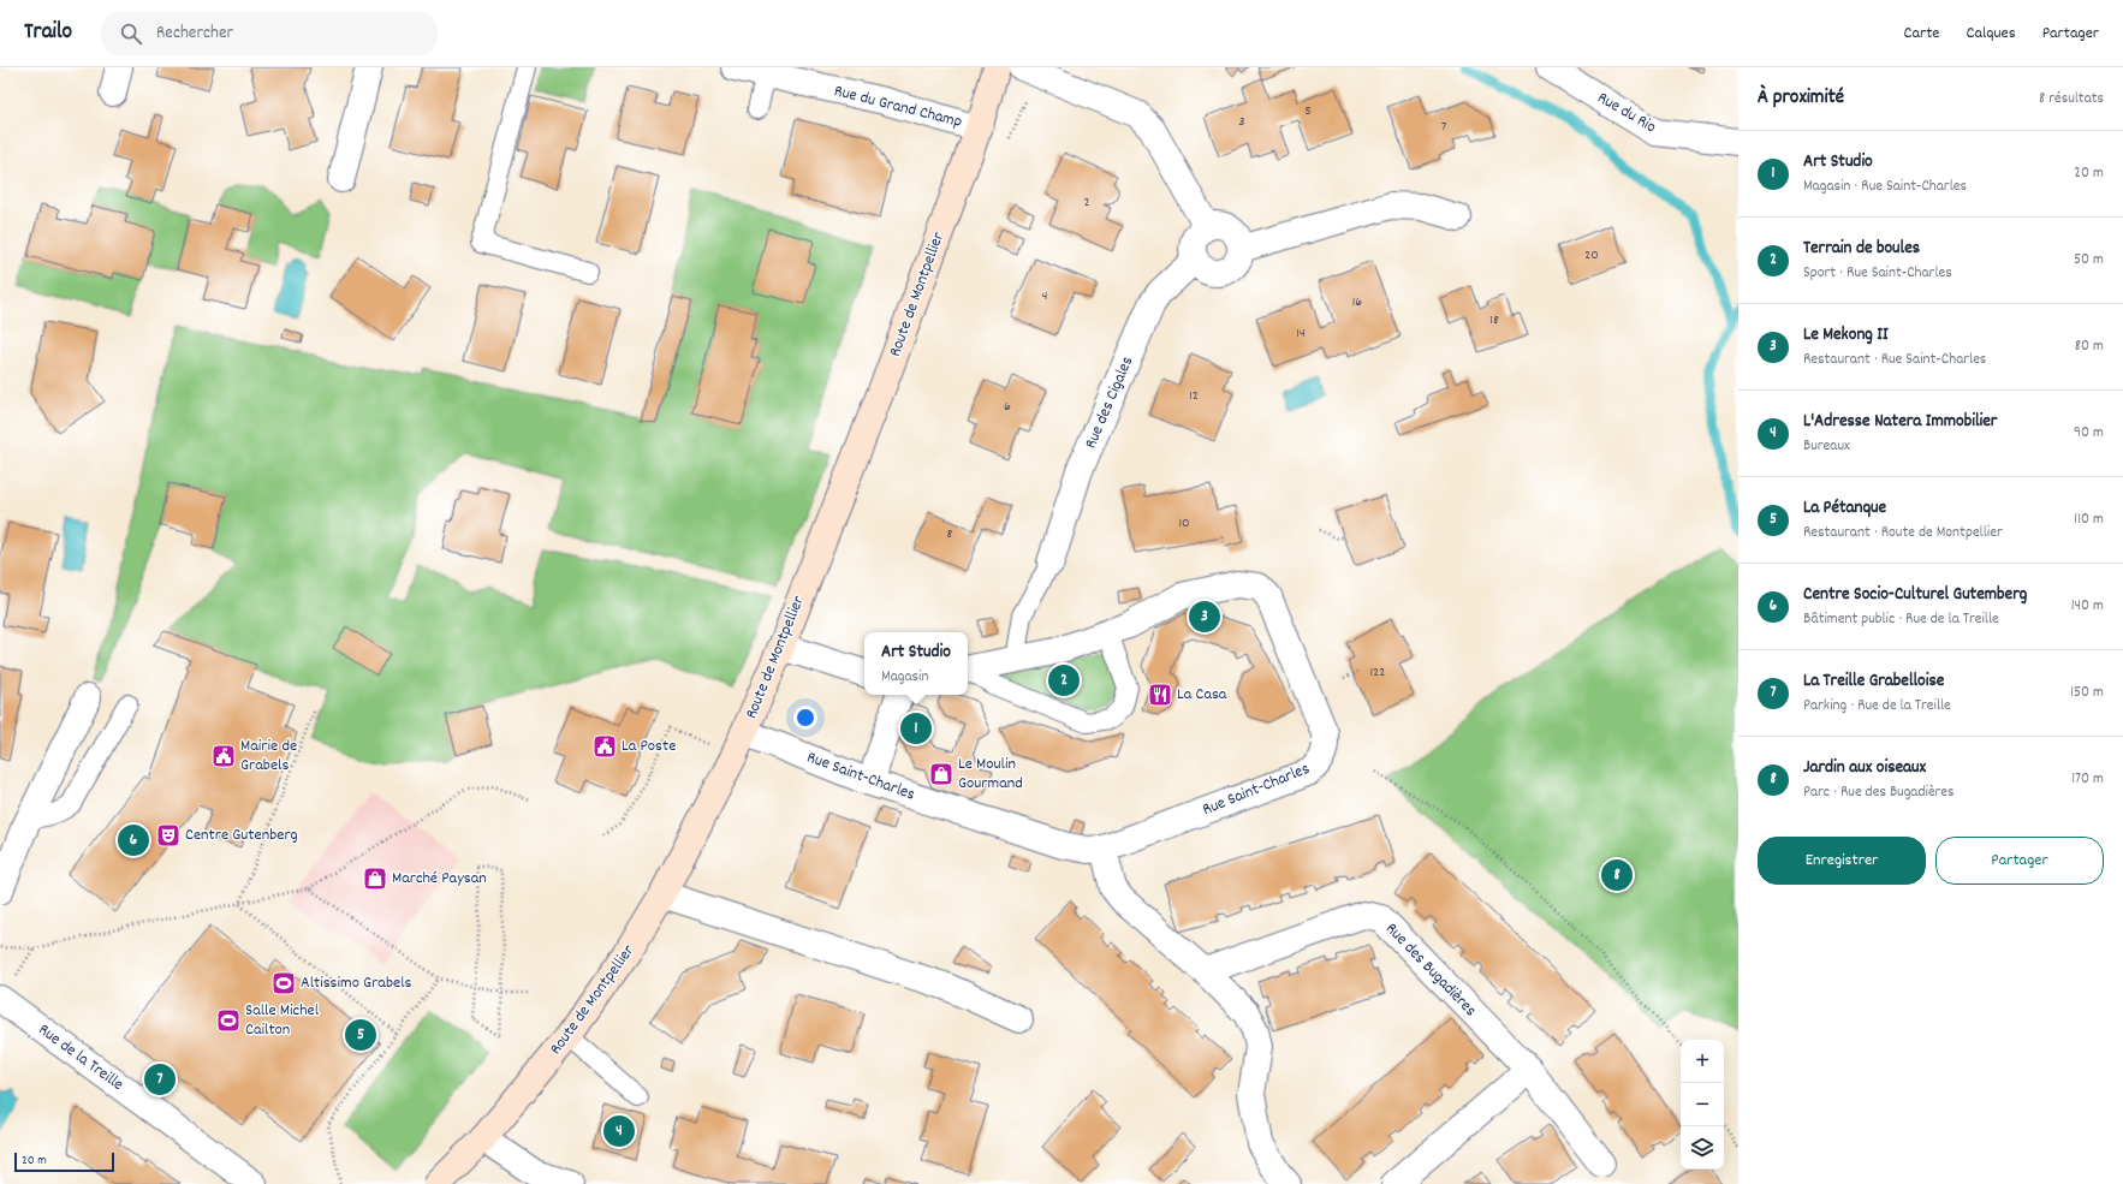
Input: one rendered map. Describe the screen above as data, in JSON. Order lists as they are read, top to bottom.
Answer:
{
  "streets": {
    "street": [
      "Rue du Grand Champ",
      "Rue du Rio",
      "Route de Montpellier",
      "Rue des Cigales",
      "Rue Saint-Charles",
      "Rue des Bugadières",
      "Rue de la Treille"
    ]
  },
  "crossings": [
    ["Rue du Grand Champ", "Route de Montpellier"],
    ["Route de Montpellier", "Rue Saint-Charles"]
  ],
  "places": {
    "restaurant": ["La Casa"],
    "public building": ["La Poste", "Mairie de Grabels"],
    "shop": ["Le Moulin Gourmand", "Marché Paysan"],
    "theatre": ["Centre Gutenberg"],
    "sports": ["Altissimo Grabels", "Salle Michel Cailton"]
  },
  "house_numbers": [
    "5",
    "3",
    "7",
    "2",
    "20",
    "4",
    "16",
    "18",
    "14",
    "12",
    "6",
    "10",
    "8",
    "122"
  ],
  "scale_bar": "20 m",
  "page": {
    "header": "Trailo",
    "search": "Rechercher",
    "nav": ["Carte", "Calques", "Partager"],
    "heading": ["À proximité", "8 résultats"],
    "list": [
      {
        "mark": "1",
        "name": "Art Studio",
        "note": "Magasin · Rue Saint-Charles",
        "value": "20 m"
      },
      {
        "mark": "2",
        "name": "Terrain de boules",
        "note": "Sport · Rue Saint-Charles",
        "value": "50 m"
      },
      {
        "mark": "3",
        "name": "Le Mekong II",
        "note": "Restaurant · Rue Saint-Charles",
        "value": "80 m"
      },
      {
        "mark": "4",
        "name": "L'Adresse Natera Immobilier",
        "note": "Bureaux",
        "value": "90 m"
      },
      {
        "mark": "5",
        "name": "La Pétanque",
        "note": "Restaurant · Route de Montpellier",
        "value": "110 m"
      },
      {
        "mark": "6",
        "name": "Centre Socio-Culturel Gutemberg",
        "note": "Bâtiment public · Rue de la Treille",
        "value": "140 m"
      },
      {
        "mark": "7",
        "name": "La Treille Grabelloise",
        "note": "Parking · Rue de la Treille",
        "value": "150 m"
      },
      {
        "mark": "8",
        "name": "Jardin aux oiseaux",
        "note": "Parc · Rue des Bugadières",
        "value": "170 m"
      }
    ],
    "pins": [
      "3",
      "2",
      "1",
      "6",
      "8",
      "5",
      "7",
      "4"
    ],
    "popup": ["Art Studio", "Magasin"],
    "buttons": ["Enregistrer", "Partager"],
    "map_buttons": ["+", "−"],
    "scale": "20 m"
  }
}
